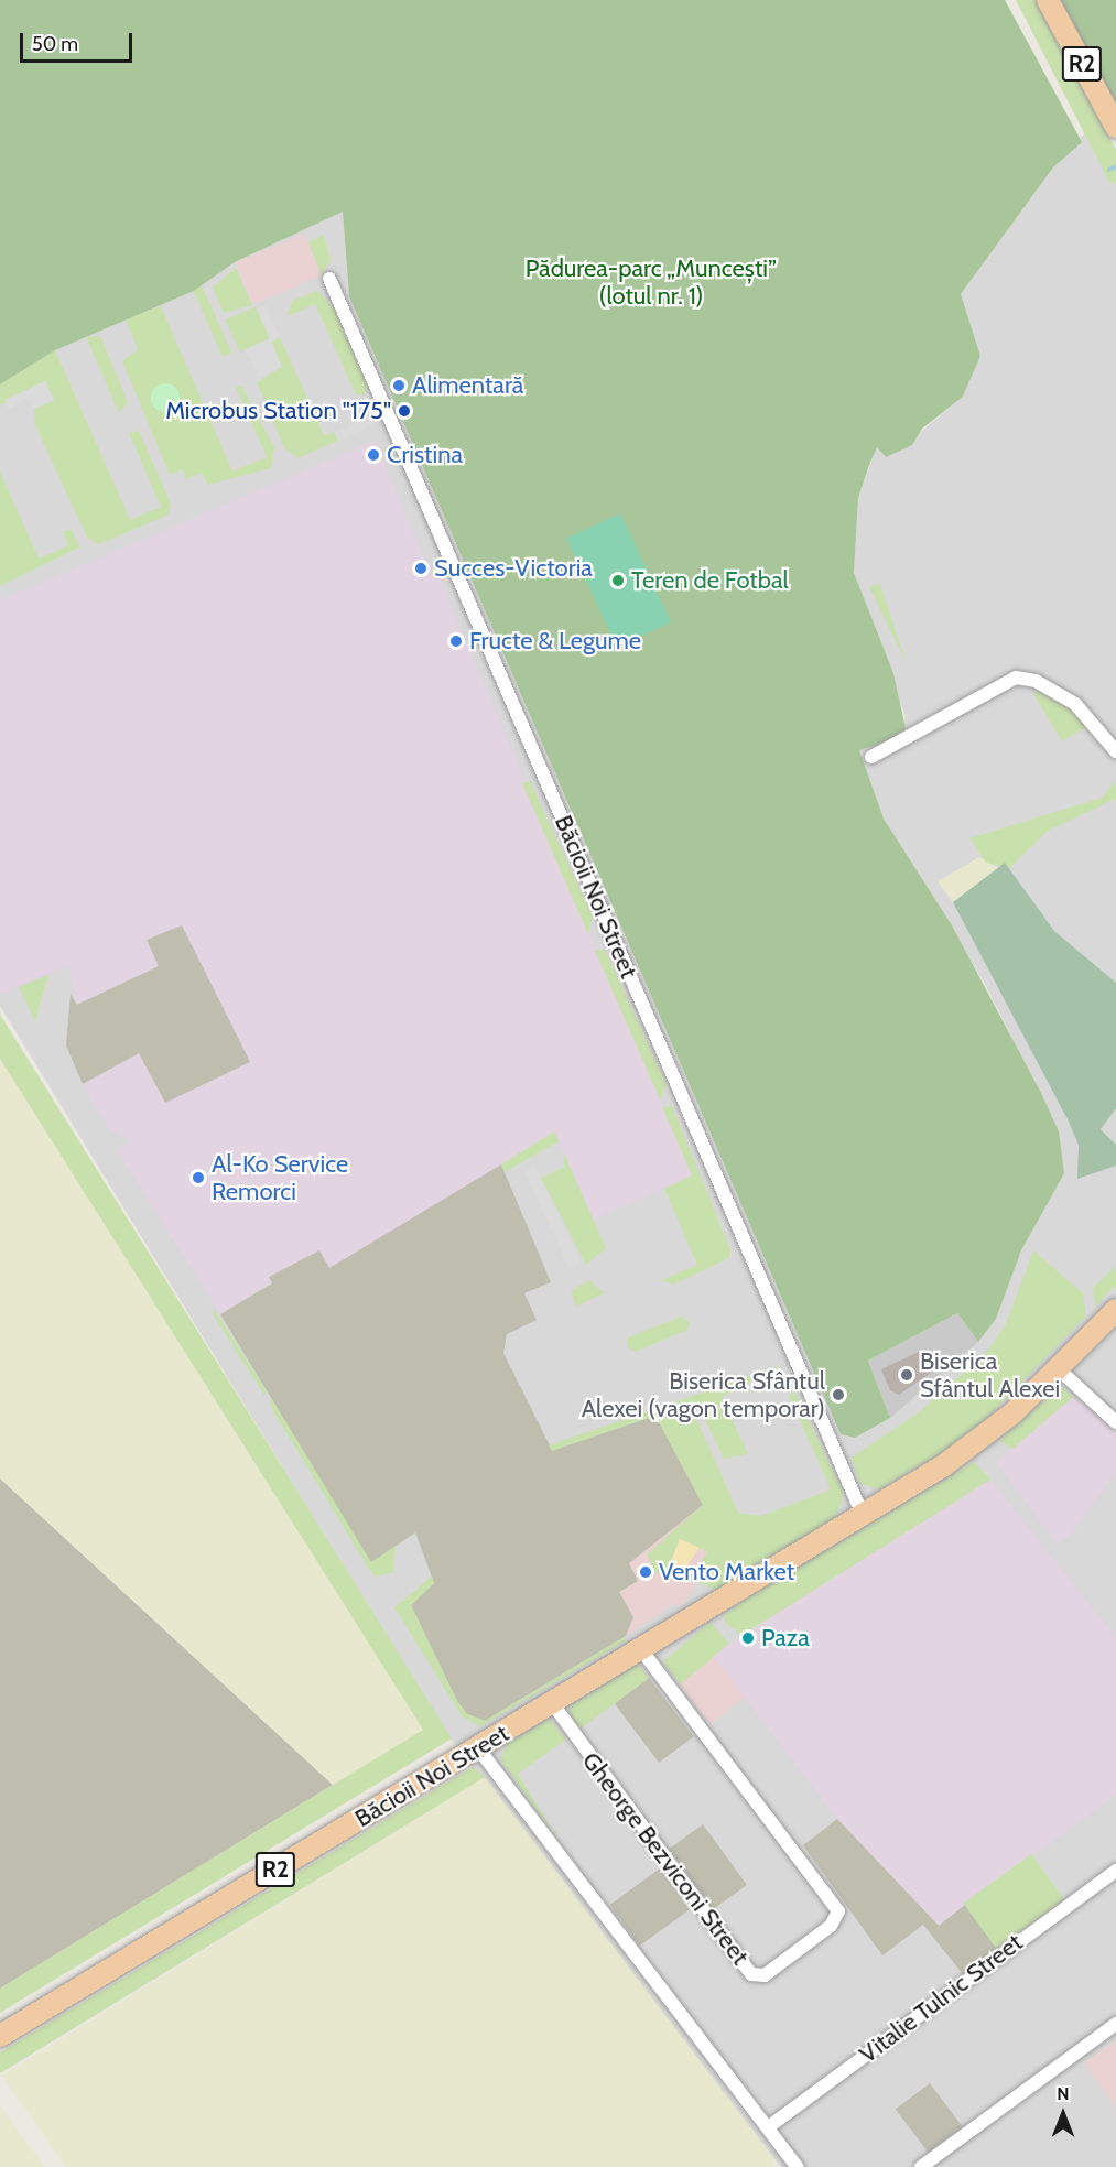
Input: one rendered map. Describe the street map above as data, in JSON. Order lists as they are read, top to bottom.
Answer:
{
  "streets": {
    "main road": ["R2", "Băcioii Noi Street"],
    "street": ["Gheorge Bezviconi Street", "Vitalie Tulnic Street"]
  },
  "crossings": [
    ["Băcioii Noi Street", "Gheorge Bezviconi Street"]
  ],
  "parks": ["Pădurea-parc „Muncești” (lotul nr. 1)"],
  "places": [
    "Alimentară",
    "Microbus Station \"175\"",
    "Cristina",
    "Succes-Victoria",
    "Teren de Fotbal",
    "Fructe & Legume",
    "Al-Ko Service Remorci",
    "Biserica Sfântul Alexei",
    "Biserica Sfântul Alexei (vagon temporar)",
    "Vento Market",
    "Paza"
  ],
  "scale_bar": "50 m",
  "north": "top"
}
